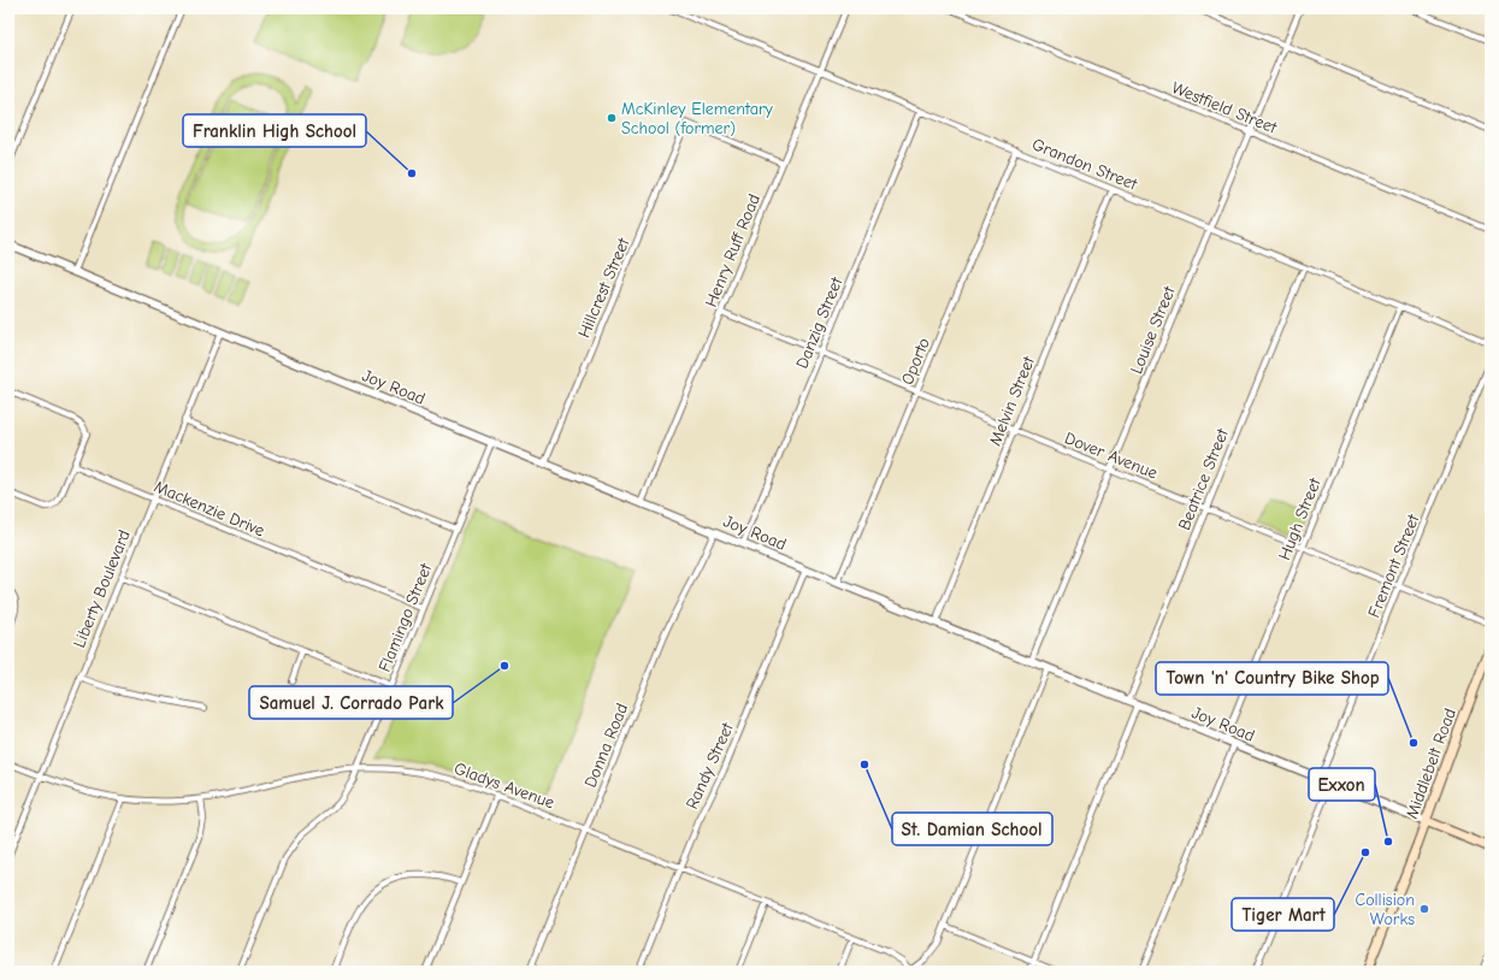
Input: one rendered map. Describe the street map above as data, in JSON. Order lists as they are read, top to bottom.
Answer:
{
  "streets": {
    "main road": ["Joy Road", "Middlebelt Road"],
    "street": [
      "Westfield Street",
      "Grandon Street",
      "Henry Ruff Road",
      "Hillcrest Street",
      "Danzig Street",
      "Louise Street",
      "Oporto",
      "Melvin Street",
      "Dover Avenue",
      "Beatrice Street",
      "Mackenzie Drive",
      "Hugh Street",
      "Fremont Street",
      "Liberty Boulevard",
      "Flamingo Street",
      "Donna Road",
      "Randy Street",
      "Gladys Avenue"
    ]
  },
  "crossings": [
    ["Westfield Street", "Louise Street"],
    ["Grandon Street", "Henry Ruff Road"],
    ["Grandon Street", "Danzig Street"],
    ["Grandon Street", "Louise Street"],
    ["Grandon Street", "Oporto"],
    ["Grandon Street", "Melvin Street"],
    ["Grandon Street", "Beatrice Street"],
    ["Grandon Street", "Hugh Street"],
    ["Henry Ruff Road", "Hillcrest Street"],
    ["Henry Ruff Road", "Joy Road"],
    ["Henry Ruff Road", "Dover Avenue"],
    ["Hillcrest Street", "Joy Road"],
    ["Danzig Street", "Joy Road"],
    ["Danzig Street", "Dover Avenue"],
    ["Louise Street", "Joy Road"],
    ["Louise Street", "Dover Avenue"],
    ["Oporto", "Joy Road"],
    ["Oporto", "Dover Avenue"],
    ["Joy Road", "Melvin Street"],
    ["Joy Road", "Beatrice Street"],
    ["Joy Road", "Hugh Street"],
    ["Joy Road", "Fremont Street"],
    ["Joy Road", "Liberty Boulevard"],
    ["Joy Road", "Flamingo Street"],
    ["Joy Road", "Donna Road"],
    ["Joy Road", "Middlebelt Road"],
    ["Joy Road", "Randy Street"],
    ["Melvin Street", "Dover Avenue"],
    ["Dover Avenue", "Beatrice Street"],
    ["Dover Avenue", "Hugh Street"],
    ["Dover Avenue", "Fremont Street"],
    ["Mackenzie Drive", "Liberty Boulevard"],
    ["Mackenzie Drive", "Flamingo Street"],
    ["Liberty Boulevard", "Gladys Avenue"],
    ["Flamingo Street", "Gladys Avenue"],
    ["Donna Road", "Gladys Avenue"],
    ["Randy Street", "Gladys Avenue"]
  ],
  "places": [
    "McKinley Elementary School (former)",
    "Franklin High School",
    "Samuel J. Corrado Park",
    "Town 'n' Country Bike Shop",
    "St. Damian School",
    "Exxon",
    "Tiger Mart",
    "Collision Works"
  ]
}
